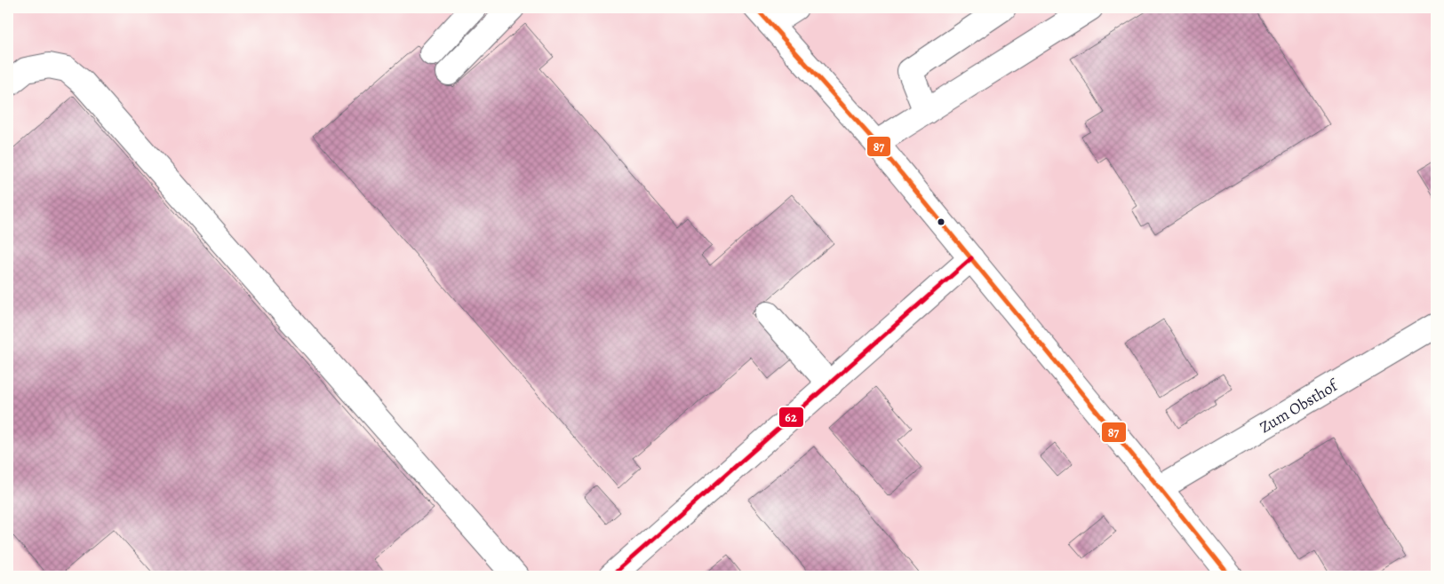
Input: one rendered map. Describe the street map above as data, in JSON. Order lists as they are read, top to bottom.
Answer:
{
  "streets": {
    "street": ["Zum Obsthof"]
  },
  "lines": ["transit line 87", "transit line 62"]
}
